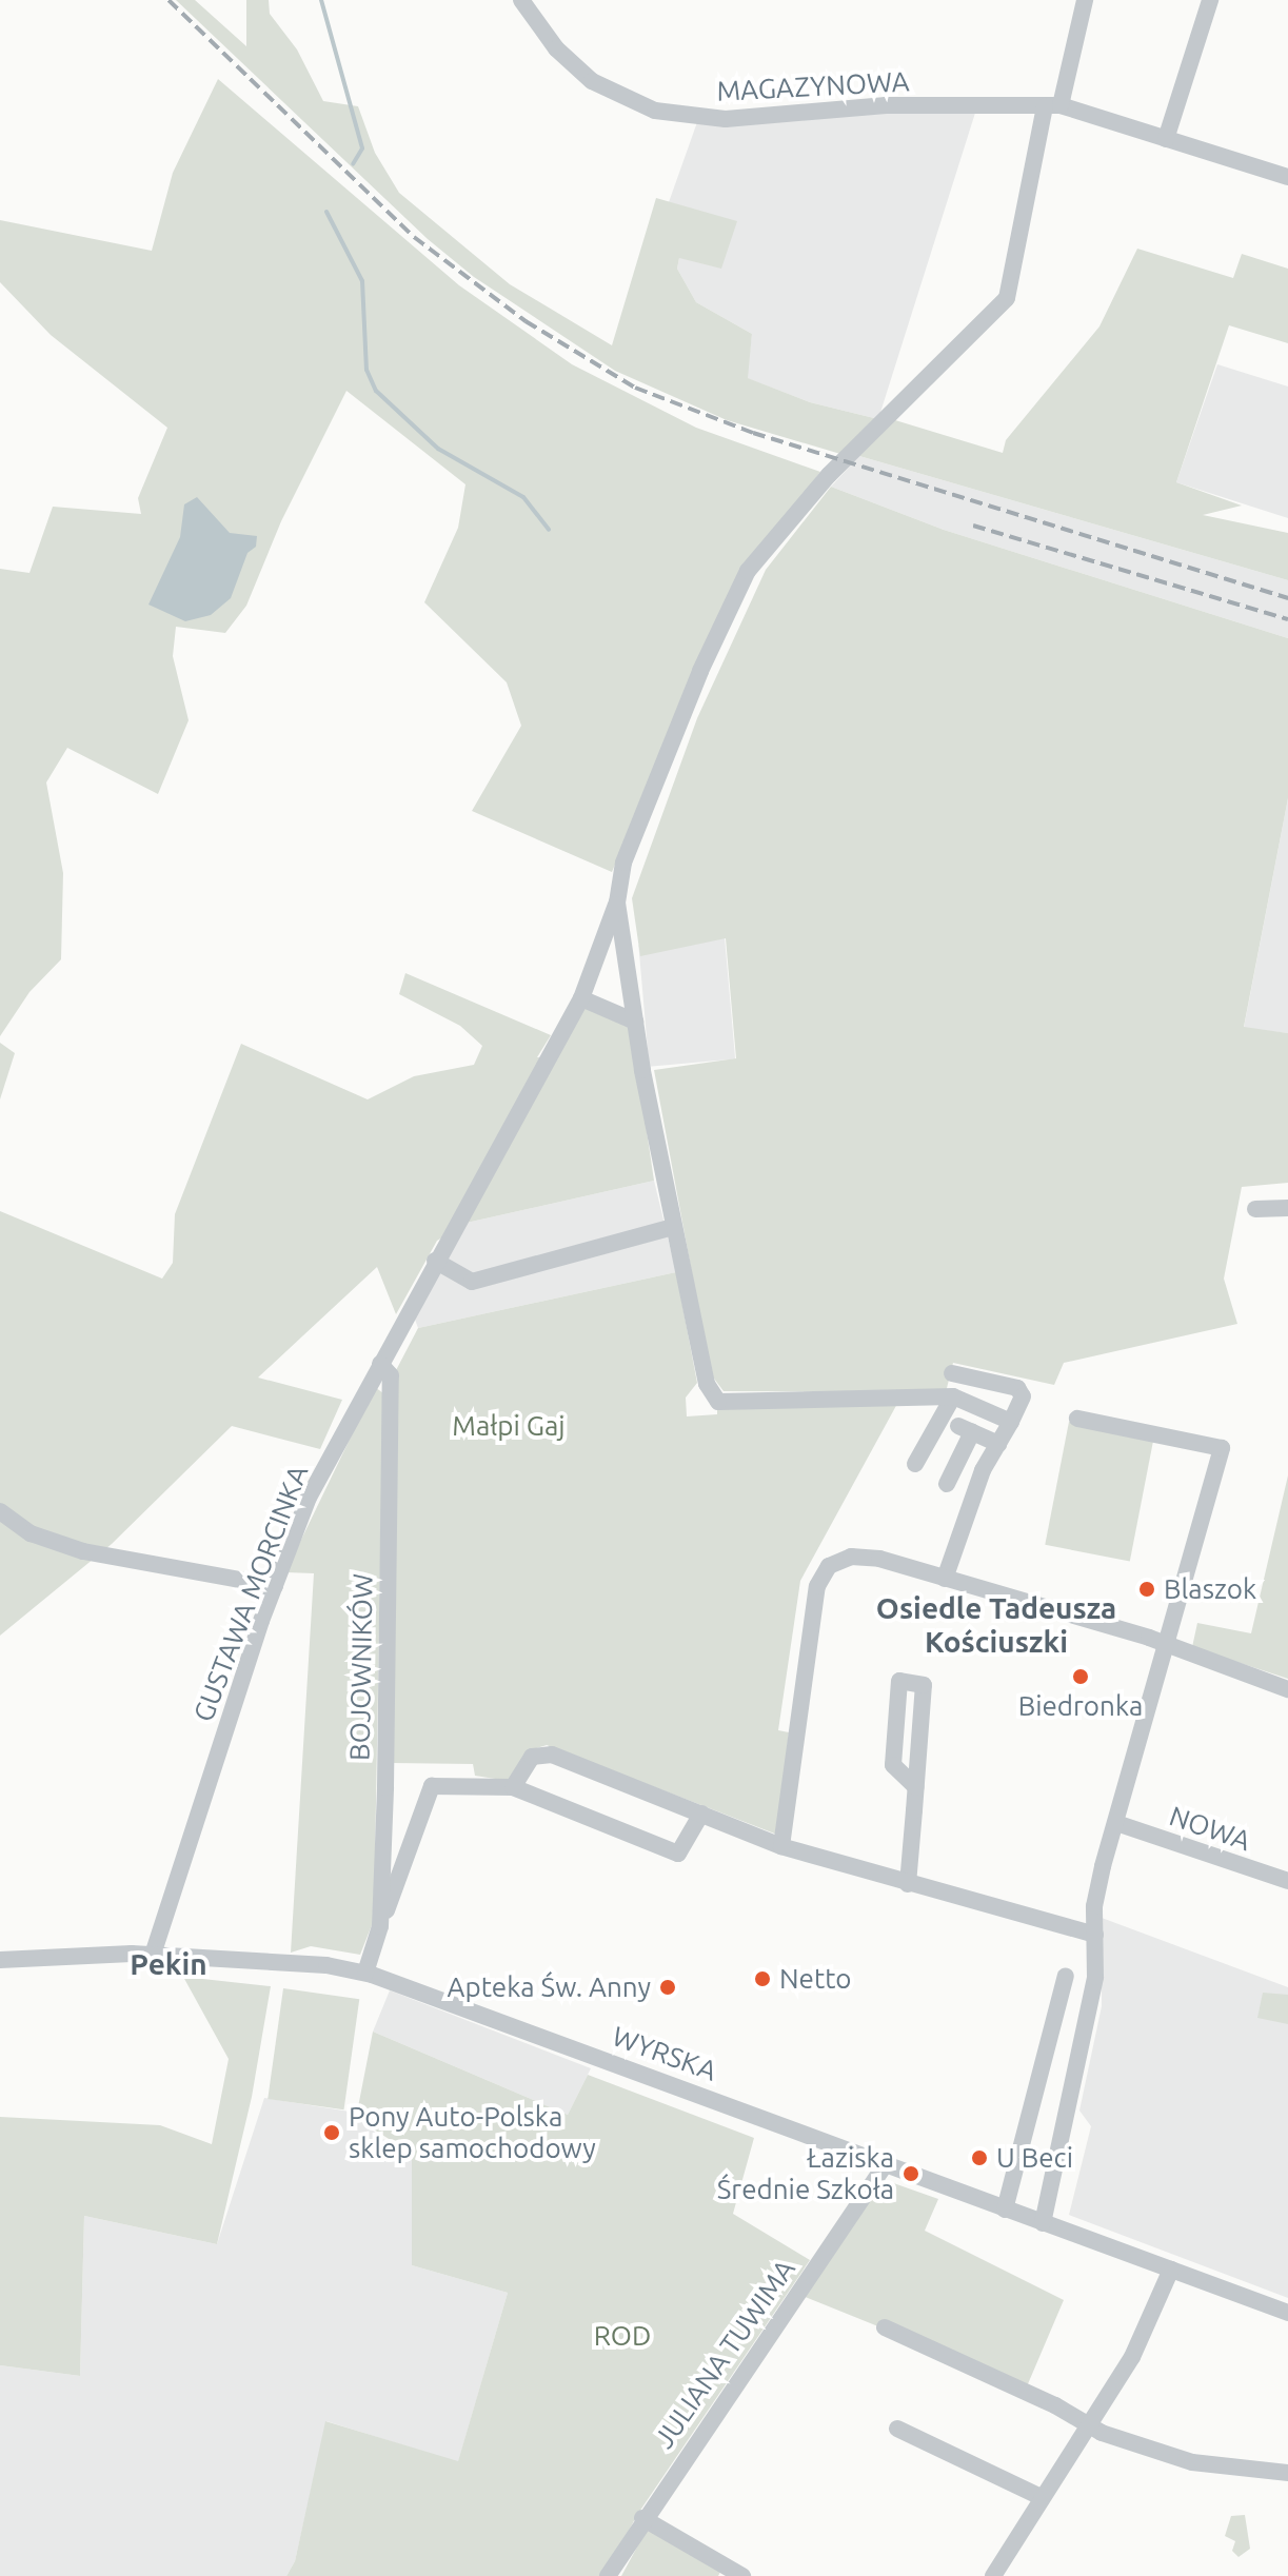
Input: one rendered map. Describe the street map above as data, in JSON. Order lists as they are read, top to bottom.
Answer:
{
  "streets": {
    "street": [
      "MAGAZYNOWA",
      "GUSTAWA MORCINKA",
      "BOJOWNIKÓW",
      "NOWA",
      "WYRSKA",
      "JULIANA TUWIMA"
    ]
  },
  "crossings": [
    ["GUSTAWA MORCINKA", "BOJOWNIKÓW"],
    ["GUSTAWA MORCINKA", "WYRSKA"],
    ["BOJOWNIKÓW", "WYRSKA"],
    ["WYRSKA", "JULIANA TUWIMA"]
  ],
  "districts": ["Osiedle Tadeusza Kościuszki", "Pekin"],
  "parks": ["Małpi Gaj", "ROD"],
  "places": [
    "Blaszok",
    "Biedronka",
    "Netto",
    "Apteka Św. Anny",
    "Pony Auto-Polska sklep samochodowy",
    "U Beci",
    "Łaziska Średnie Szkoła"
  ]
}
